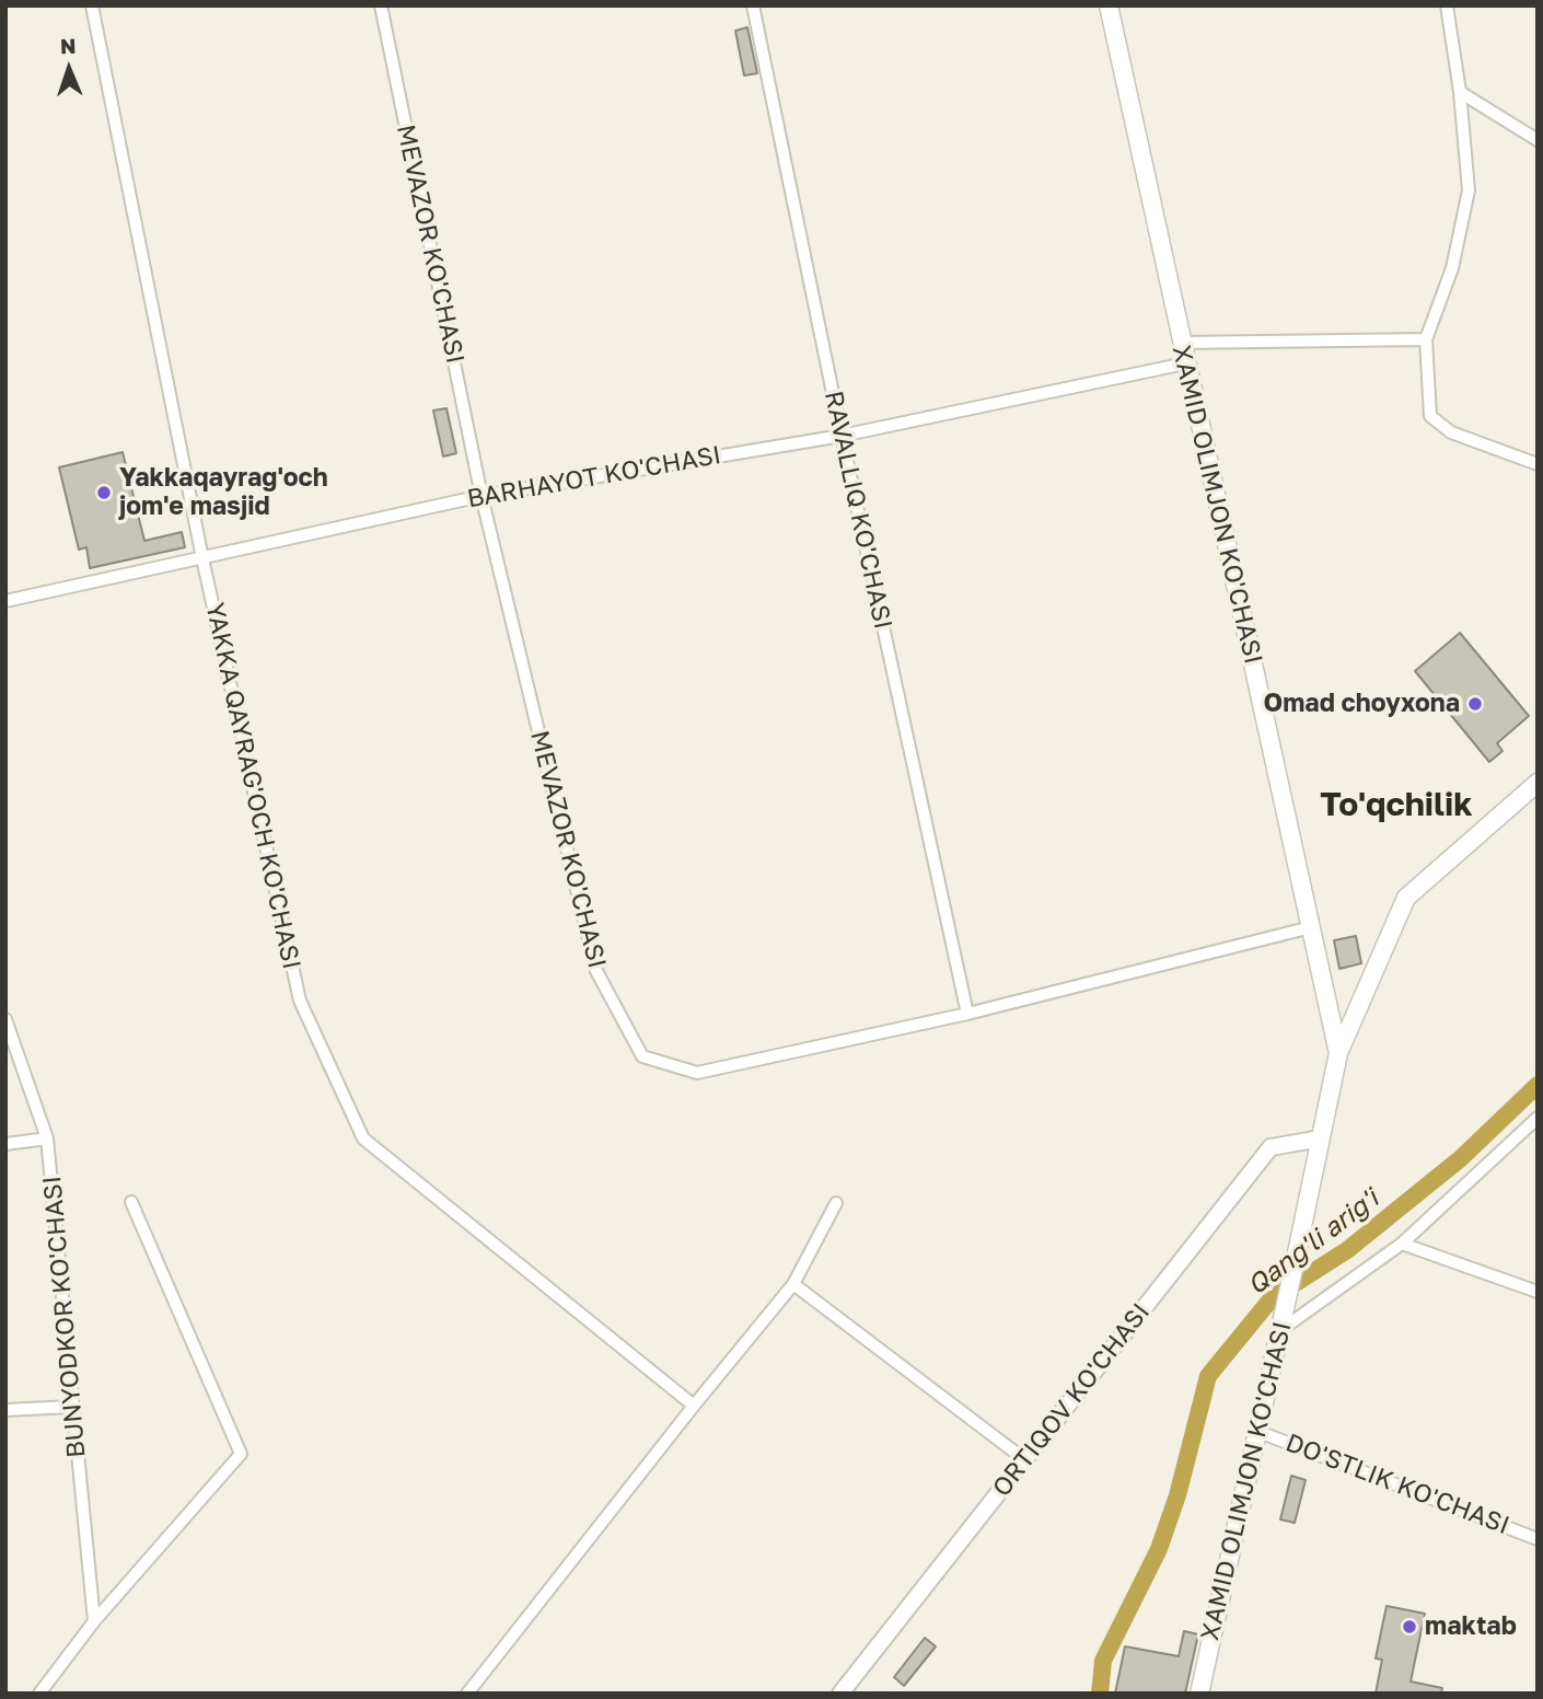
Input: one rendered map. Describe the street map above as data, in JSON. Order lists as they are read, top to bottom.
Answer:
{
  "streets": {
    "main road": ["XAMID OLIMJON KO'CHASI"],
    "street": [
      "MEVAZOR KO'CHASI",
      "BARHAYOT KO'CHASI",
      "RAVALLIQ KO'CHASI",
      "YAKKA QAYRAG'OCH KO'CHASI",
      "BUNYODKOR KO'CHASI",
      "ORTIQOV KO'CHASI",
      "DO'STLIK KO'CHASI"
    ]
  },
  "crossings": [
    ["MEVAZOR KO'CHASI", "BARHAYOT KO'CHASI"],
    ["MEVAZOR KO'CHASI", "XAMID OLIMJON KO'CHASI"],
    ["MEVAZOR KO'CHASI", "RAVALLIQ KO'CHASI"],
    ["BARHAYOT KO'CHASI", "XAMID OLIMJON KO'CHASI"],
    ["BARHAYOT KO'CHASI", "RAVALLIQ KO'CHASI"],
    ["BARHAYOT KO'CHASI", "YAKKA QAYRAG'OCH KO'CHASI"],
    ["XAMID OLIMJON KO'CHASI", "ORTIQOV KO'CHASI"],
    ["XAMID OLIMJON KO'CHASI", "DO'STLIK KO'CHASI"]
  ],
  "districts": ["To'qchilik"],
  "water": ["Qang'li arig'i"],
  "places": ["Yakkaqayrag'och jom'e masjid", "Omad choyxona", "maktab"],
  "north": "top"
}
